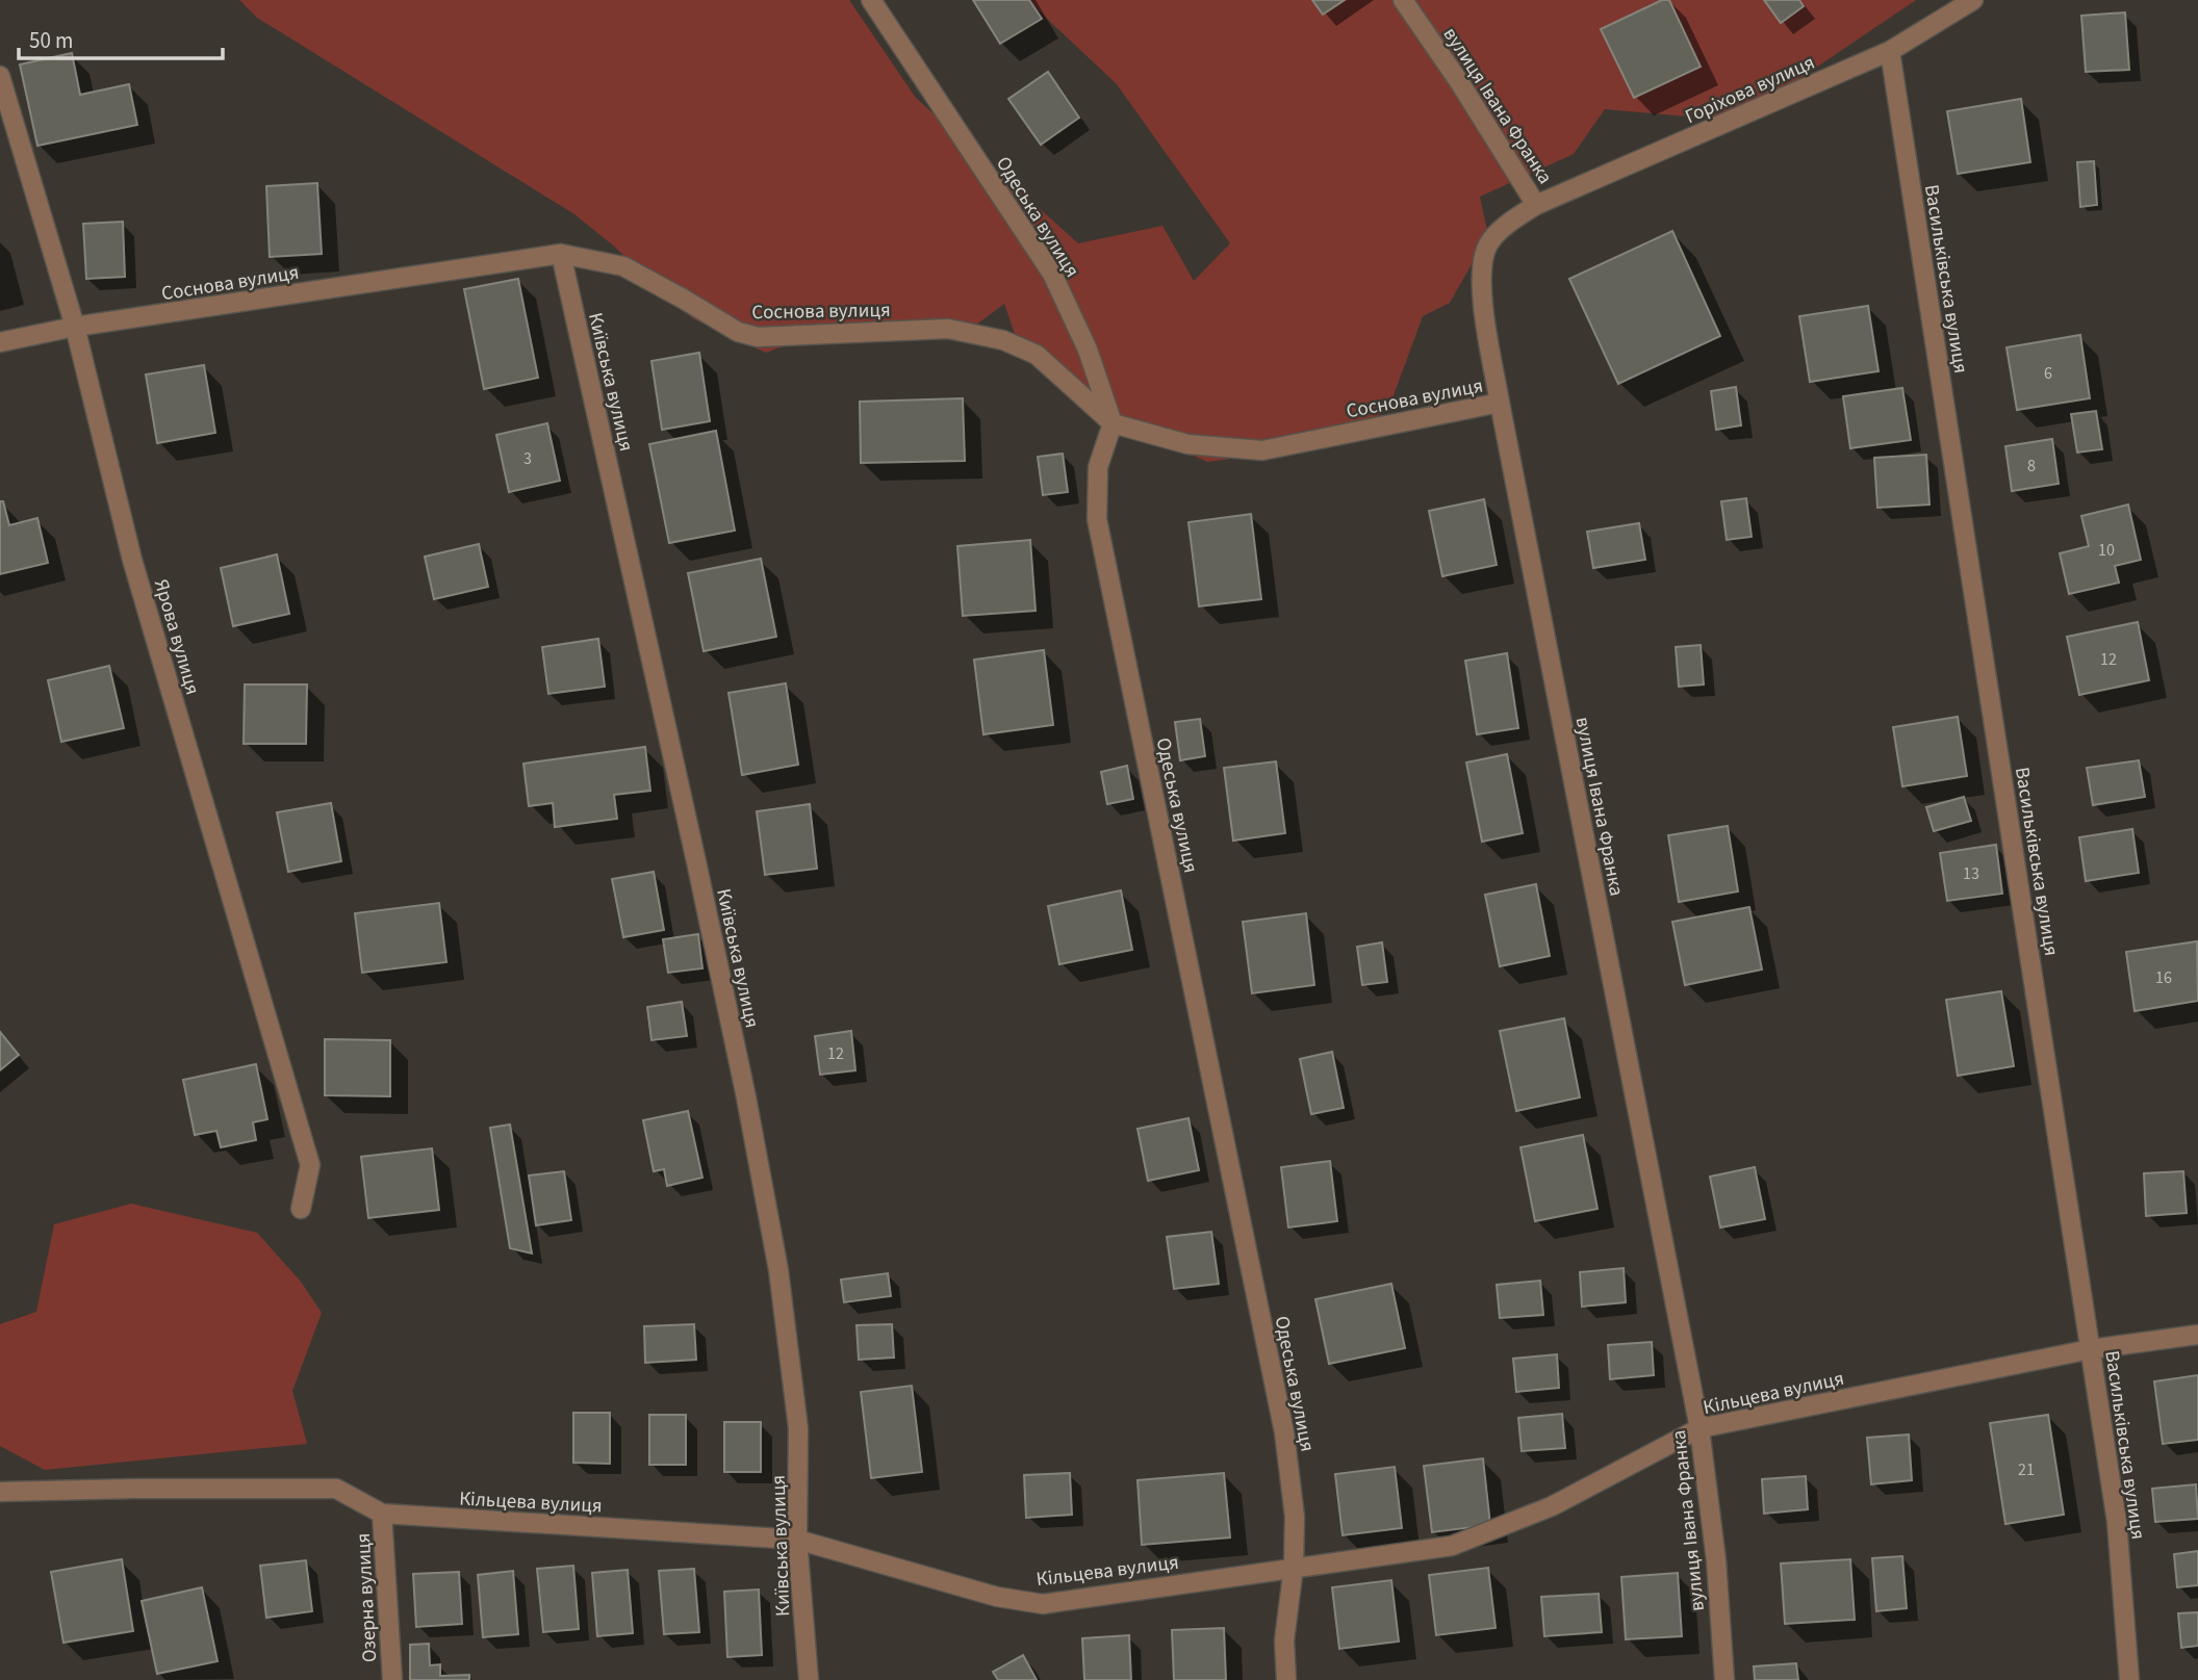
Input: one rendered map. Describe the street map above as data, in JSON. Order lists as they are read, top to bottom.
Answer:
{
  "streets": {
    "street": [
      "Горіхова вулиця",
      "вулиця Івана Франка",
      "Одеська вулиця",
      "Васильківська вулиця",
      "Соснова вулиця",
      "Київська вулиця",
      "Ярова вулиця",
      "Кільцева вулиця",
      "Озерна вулиця"
    ]
  },
  "crossings": [
    ["Горіхова вулиця", "вулиця Івана Франка"],
    ["Горіхова вулиця", "Васильківська вулиця"],
    ["вулиця Івана Франка", "Соснова вулиця"],
    ["вулиця Івана Франка", "Кільцева вулиця"],
    ["Одеська вулиця", "Соснова вулиця"],
    ["Одеська вулиця", "Кільцева вулиця"],
    ["Васильківська вулиця", "Кільцева вулиця"],
    ["Соснова вулиця", "Київська вулиця"],
    ["Соснова вулиця", "Ярова вулиця"],
    ["Київська вулиця", "Кільцева вулиця"],
    ["Кільцева вулиця", "Озерна вулиця"]
  ],
  "house_numbers": [
    "6",
    "3",
    "8",
    "10",
    "12",
    "13",
    "16",
    "12",
    "21"
  ],
  "scale_bar": "50 m"
}
